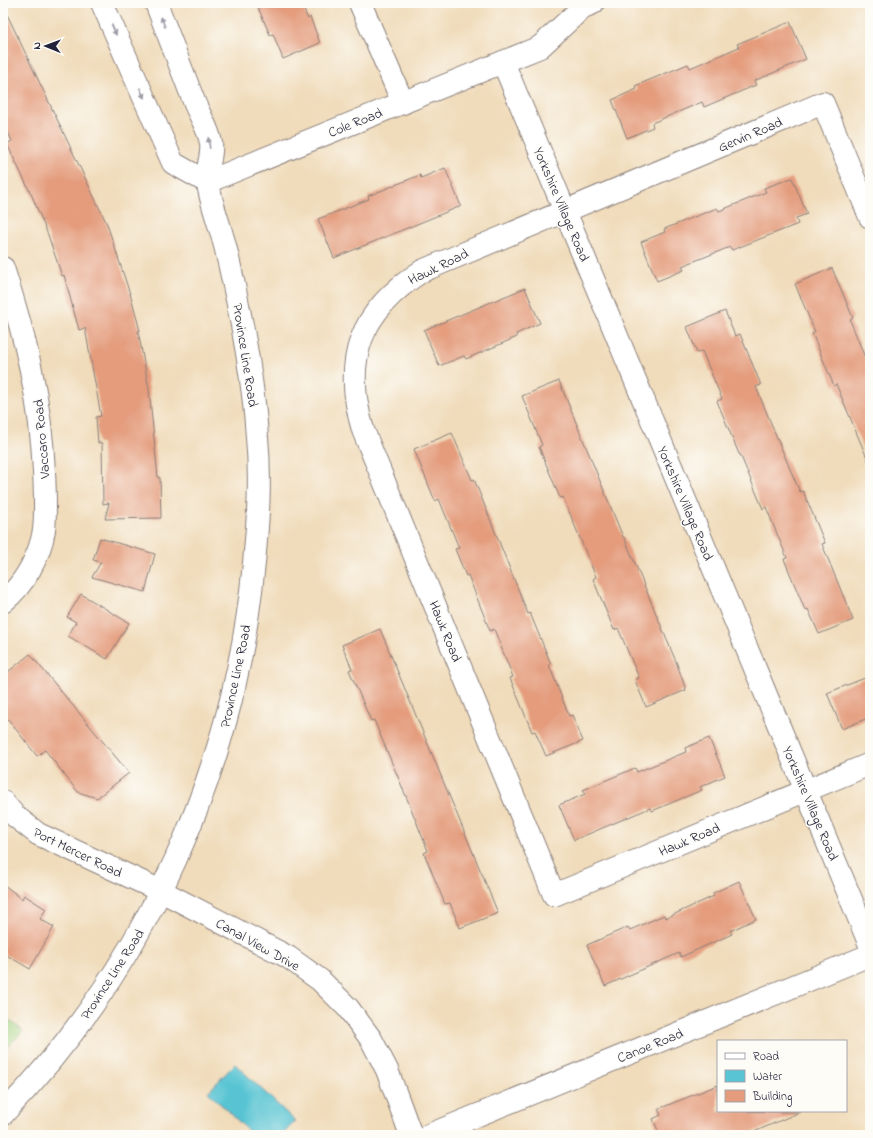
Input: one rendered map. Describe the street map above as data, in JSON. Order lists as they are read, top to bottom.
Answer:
{
  "streets": {
    "street": [
      "Cole Road",
      "Gervin Road",
      "Yorkshire Village Road",
      "Hawk Road",
      "Province Line Road",
      "Vaccaro Road",
      "Port Mercer Road",
      "Canal View Drive",
      "Canoe Road"
    ]
  },
  "crossings": [
    ["Cole Road", "Yorkshire Village Road"],
    ["Cole Road", "Province Line Road"],
    ["Gervin Road", "Yorkshire Village Road"],
    ["Gervin Road", "Hawk Road"],
    ["Yorkshire Village Road", "Hawk Road"],
    ["Province Line Road", "Port Mercer Road"],
    ["Province Line Road", "Canal View Drive"],
    ["Port Mercer Road", "Canal View Drive"]
  ],
  "legend": ["Road", "Water", "Building"],
  "north": "left"
}
